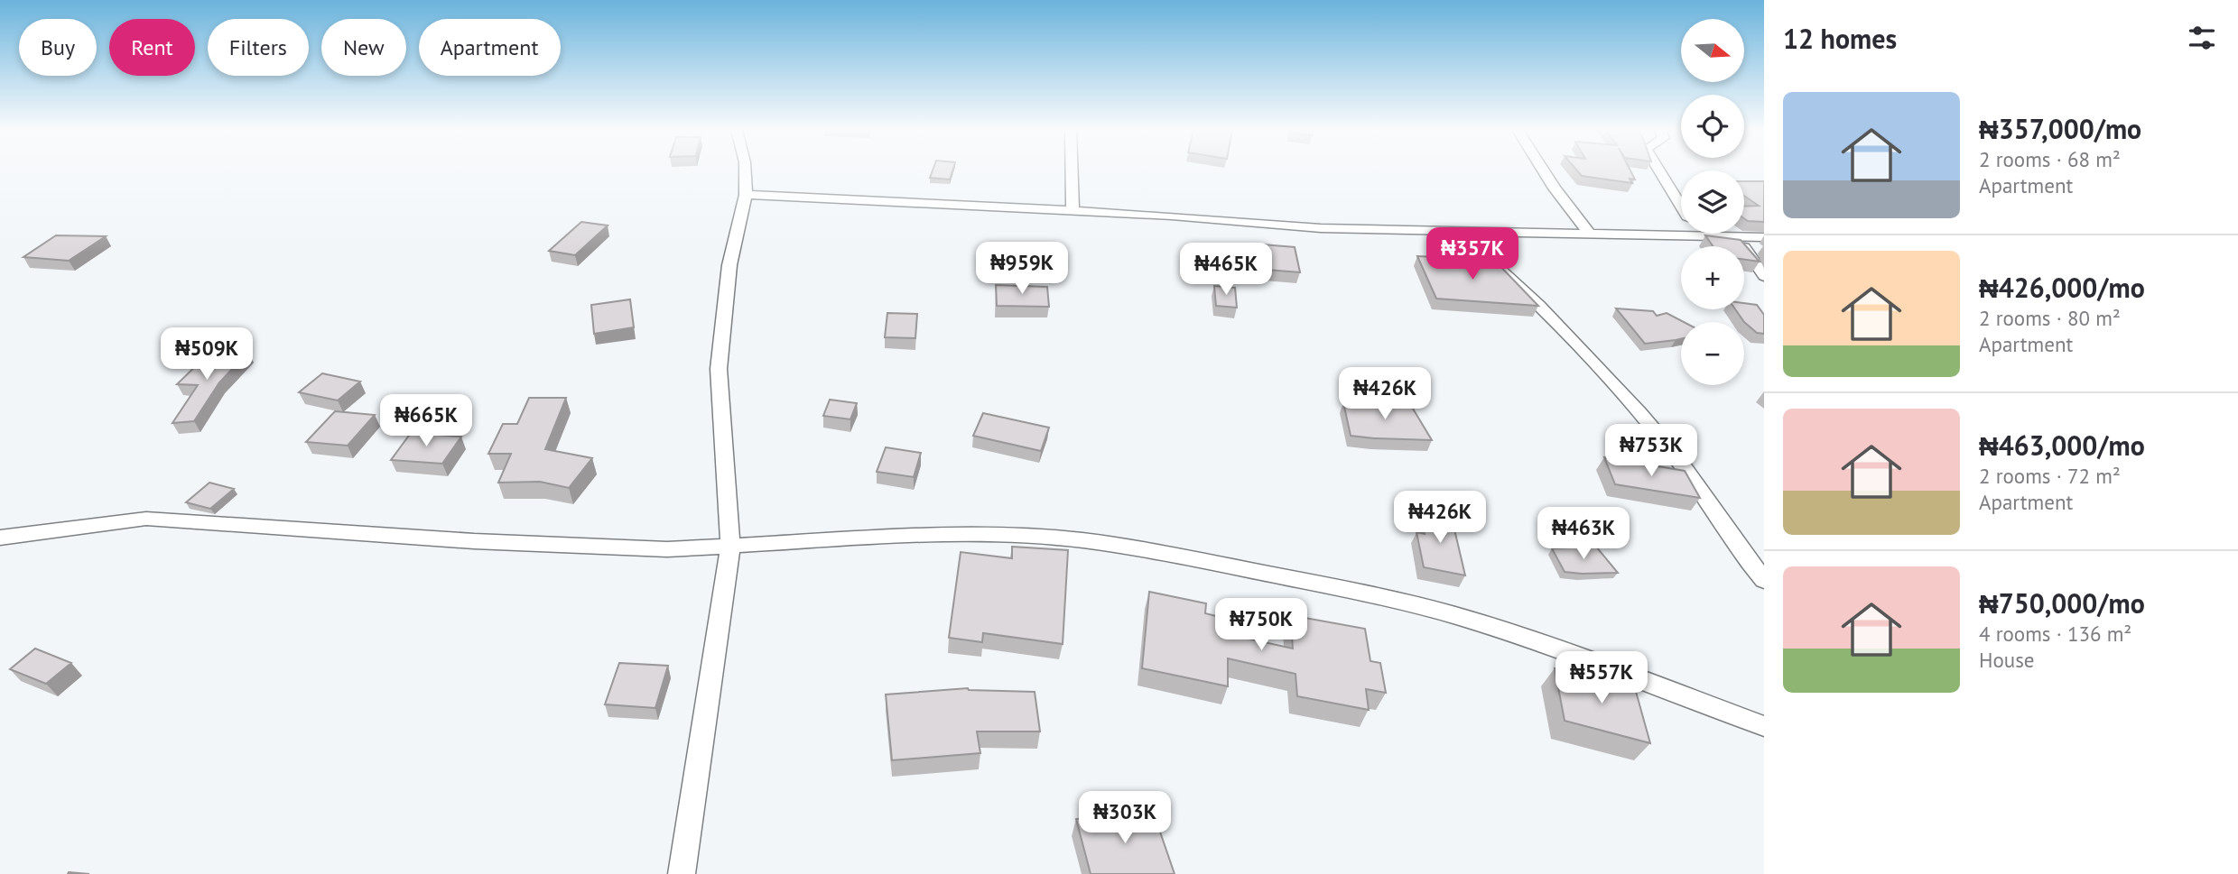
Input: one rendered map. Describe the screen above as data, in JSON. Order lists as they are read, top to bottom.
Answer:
{
  "north": "right",
  "page": {
    "heading": "12 homes",
    "map_buttons": ["+", "−"],
    "chip": [
      "Buy",
      "Rent",
      "Filters",
      "New",
      "Apartment"
    ],
    "list": [
      {
        "name": "₦357,000/mo",
        "note": "2 rooms · 68 m² · Apartment"
      },
      {
        "name": "₦426,000/mo",
        "note": "2 rooms · 80 m² · Apartment"
      },
      {
        "name": "₦463,000/mo",
        "note": "2 rooms · 72 m² · Apartment"
      },
      {
        "name": "₦750,000/mo",
        "note": "4 rooms · 136 m² · House"
      }
    ],
    "price": [
      "₦357K",
      "₦959K",
      "₦465K",
      "₦509K",
      "₦426K",
      "₦665K",
      "₦753K",
      "₦426K",
      "₦463K",
      "₦750K",
      "₦557K",
      "₦303K"
    ]
  }
}
